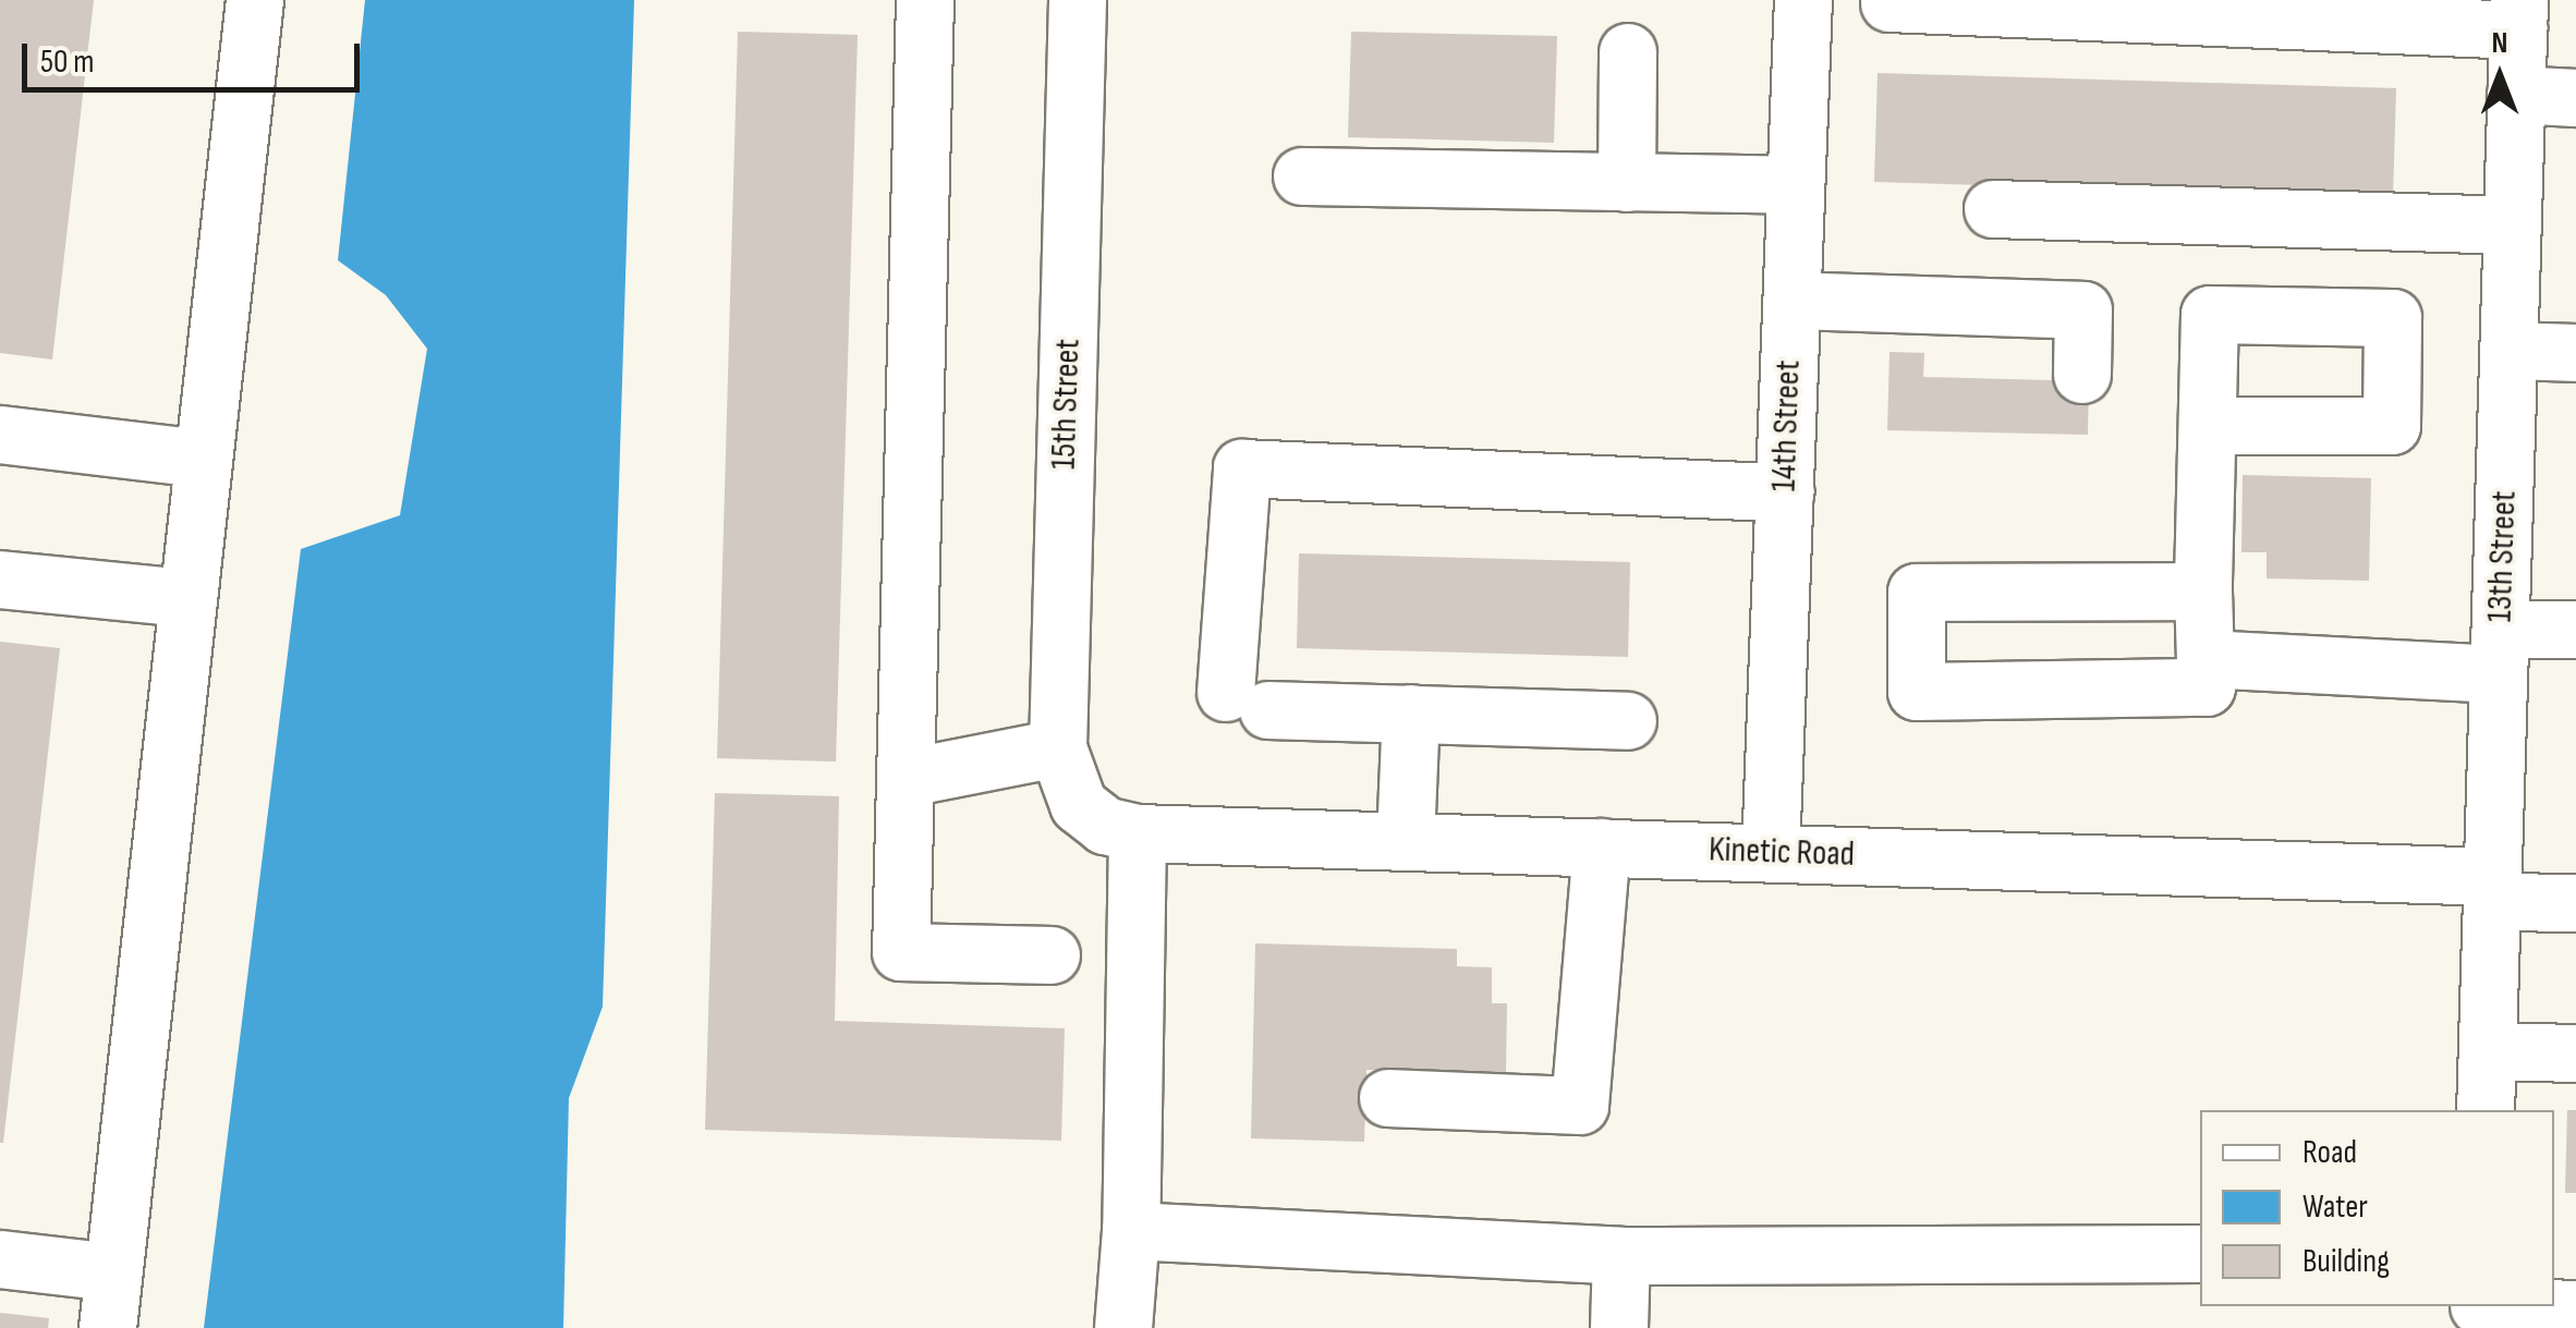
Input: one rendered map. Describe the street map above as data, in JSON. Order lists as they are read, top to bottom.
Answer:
{
  "streets": {
    "street": [
      "15th Street",
      "14th Street",
      "13th Street",
      "Kinetic Road"
    ]
  },
  "crossings": [
    ["15th Street", "Kinetic Road"],
    ["14th Street", "Kinetic Road"],
    ["13th Street", "Kinetic Road"]
  ],
  "legend": ["Road", "Water", "Building"],
  "scale_bar": "50 m",
  "north": "top"
}
